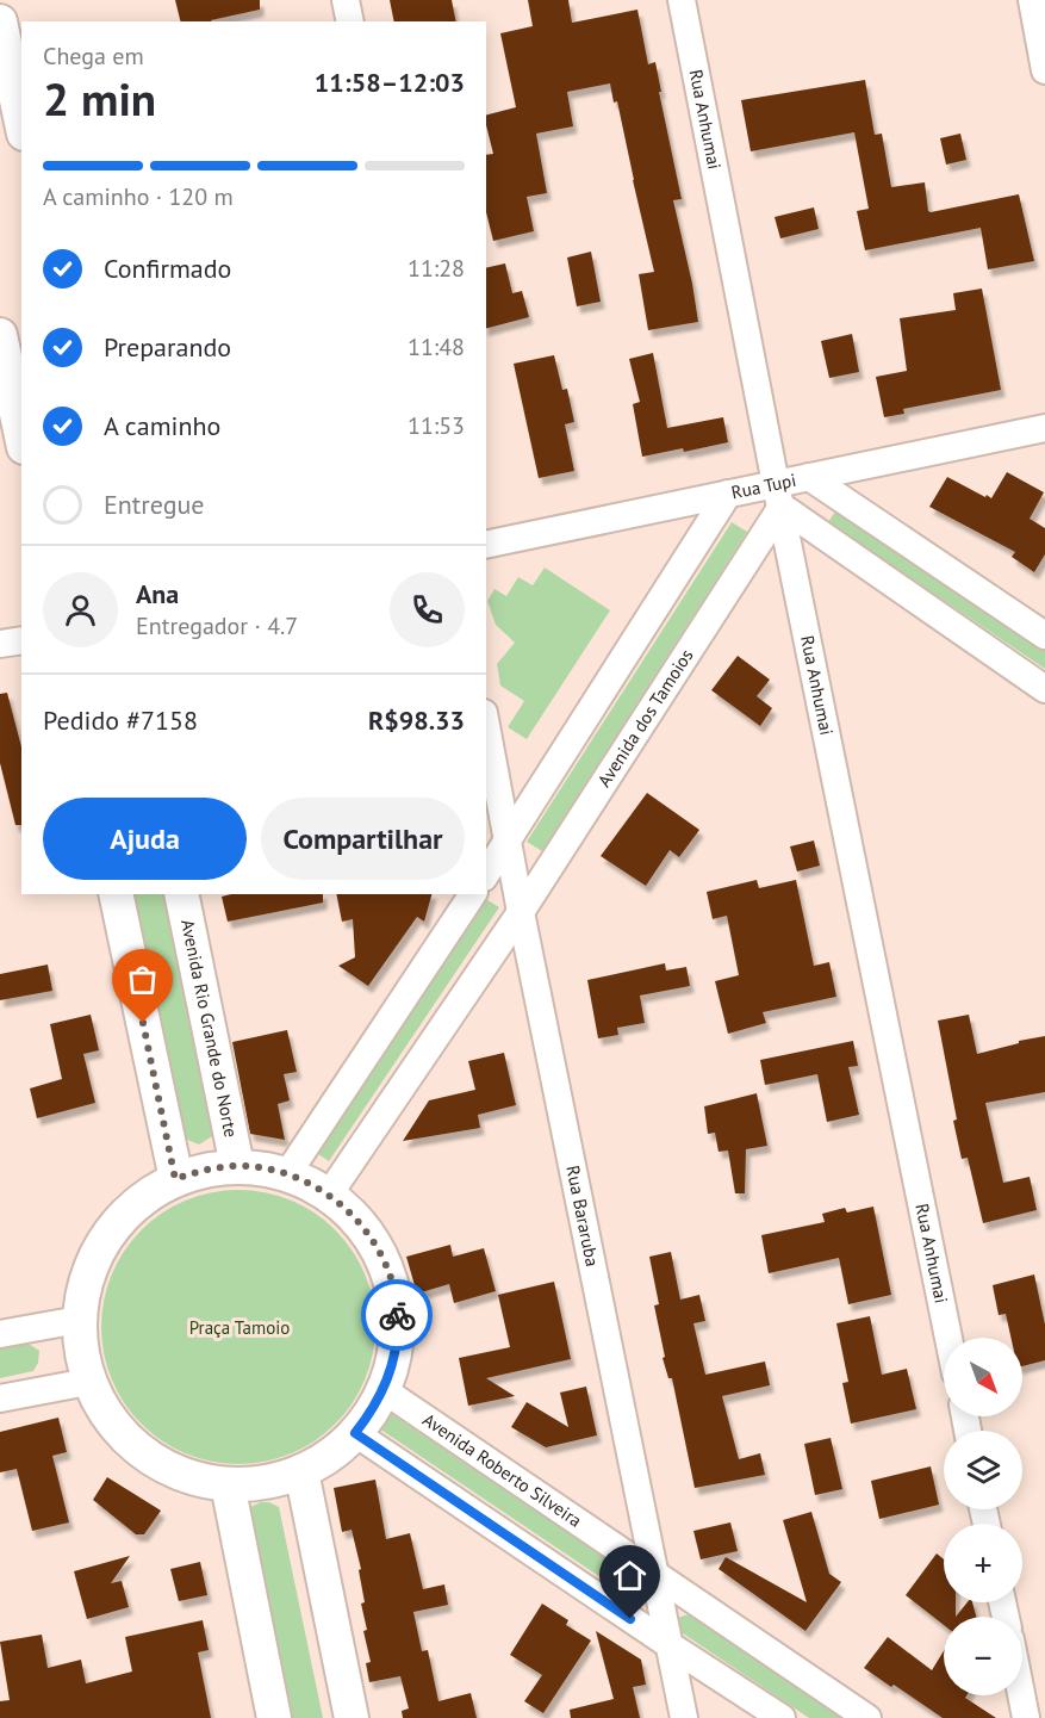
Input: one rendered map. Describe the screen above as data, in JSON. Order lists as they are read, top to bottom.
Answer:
{
  "streets": {
    "main road": ["Avenida Rio Grande do Norte"],
    "street": [
      "Rua Anhumai",
      "Rua Tupi",
      "Avenida dos Tamoios",
      "Rua Bararuba",
      "Avenida Roberto Silveira"
    ]
  },
  "crossings": [
    ["Rua Anhumai", "Rua Tupi"],
    ["Rua Anhumai", "Avenida dos Tamoios"],
    ["Rua Tupi", "Avenida dos Tamoios"],
    ["Avenida dos Tamoios", "Rua Bararuba"],
    ["Rua Bararuba", "Avenida Roberto Silveira"]
  ],
  "parks": ["Praça Tamoio"],
  "north": "bottom right",
  "page": {
    "heading": ["2 min", "Chega em", "11:58–12:03"],
    "panel": [
      "Ana",
      "Entregador · 4.7",
      "Pedido #7158",
      "R$98.33"
    ],
    "bar": "A caminho · 120 m",
    "list": [
      ["Confirmado", "11:28"],
      ["Preparando", "11:48"],
      ["A caminho", "11:53"],
      "Entregue"
    ],
    "buttons": ["Ajuda", "Compartilhar"],
    "map_buttons": ["+", "−"]
  }
}
